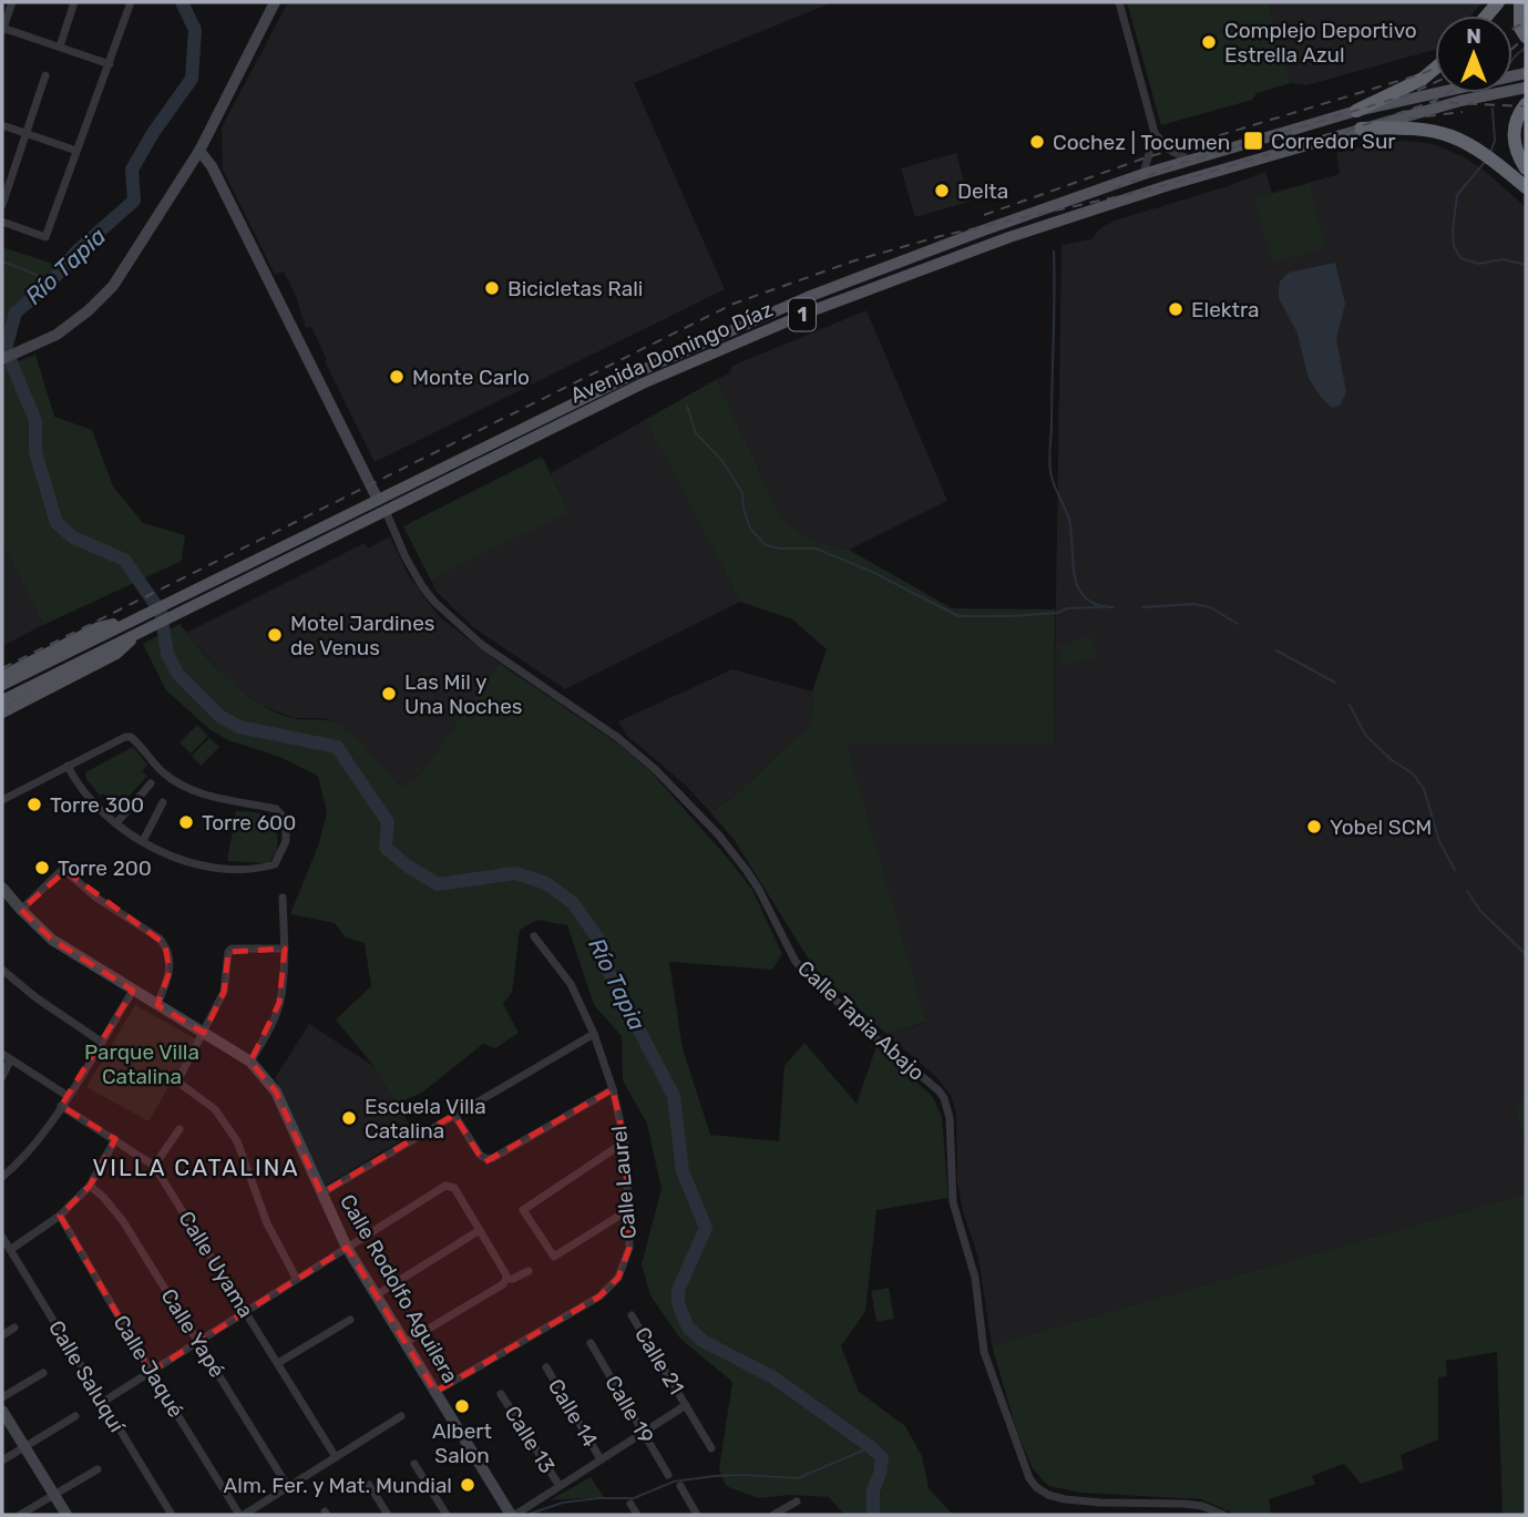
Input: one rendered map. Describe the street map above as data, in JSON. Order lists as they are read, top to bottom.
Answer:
{
  "streets": {
    "main road": ["1", "Avenida Domingo Díaz"],
    "street": [
      "Calle Tapia Abajo",
      "Calle Laurel",
      "Calle Uyama",
      "Calle Rodolfo Aguilera",
      "Calle Yapé",
      "Calle 21",
      "Calle Jaqué",
      "Calle Saluquí",
      "Calle 19",
      "Calle 14",
      "Calle 13"
    ]
  },
  "crossings": [
    ["Avenida Domingo Díaz", "Calle Tapia Abajo"],
    ["Calle Laurel", "Calle Rodolfo Aguilera"]
  ],
  "districts": ["VILLA CATALINA"],
  "water": ["Río Tapia"],
  "parks": ["Parque Villa Catalina"],
  "places": {
    "other": [
      "Complejo Deportivo Estrella Azul",
      "Cochez | Tocumen",
      "Delta",
      "Bicicletas Rali",
      "Elektra",
      "Monte Carlo",
      "Motel Jardines de Venus",
      "Las Mil y Una Noches",
      "Torre 300",
      "Torre 600",
      "Yobel SCM",
      "Torre 200",
      "Escuela Villa Catalina",
      "Albert Salon",
      "Alm. Fer. y Mat. Mundial"
    ],
    "transit": ["Corredor Sur"]
  },
  "north": "top"
}
